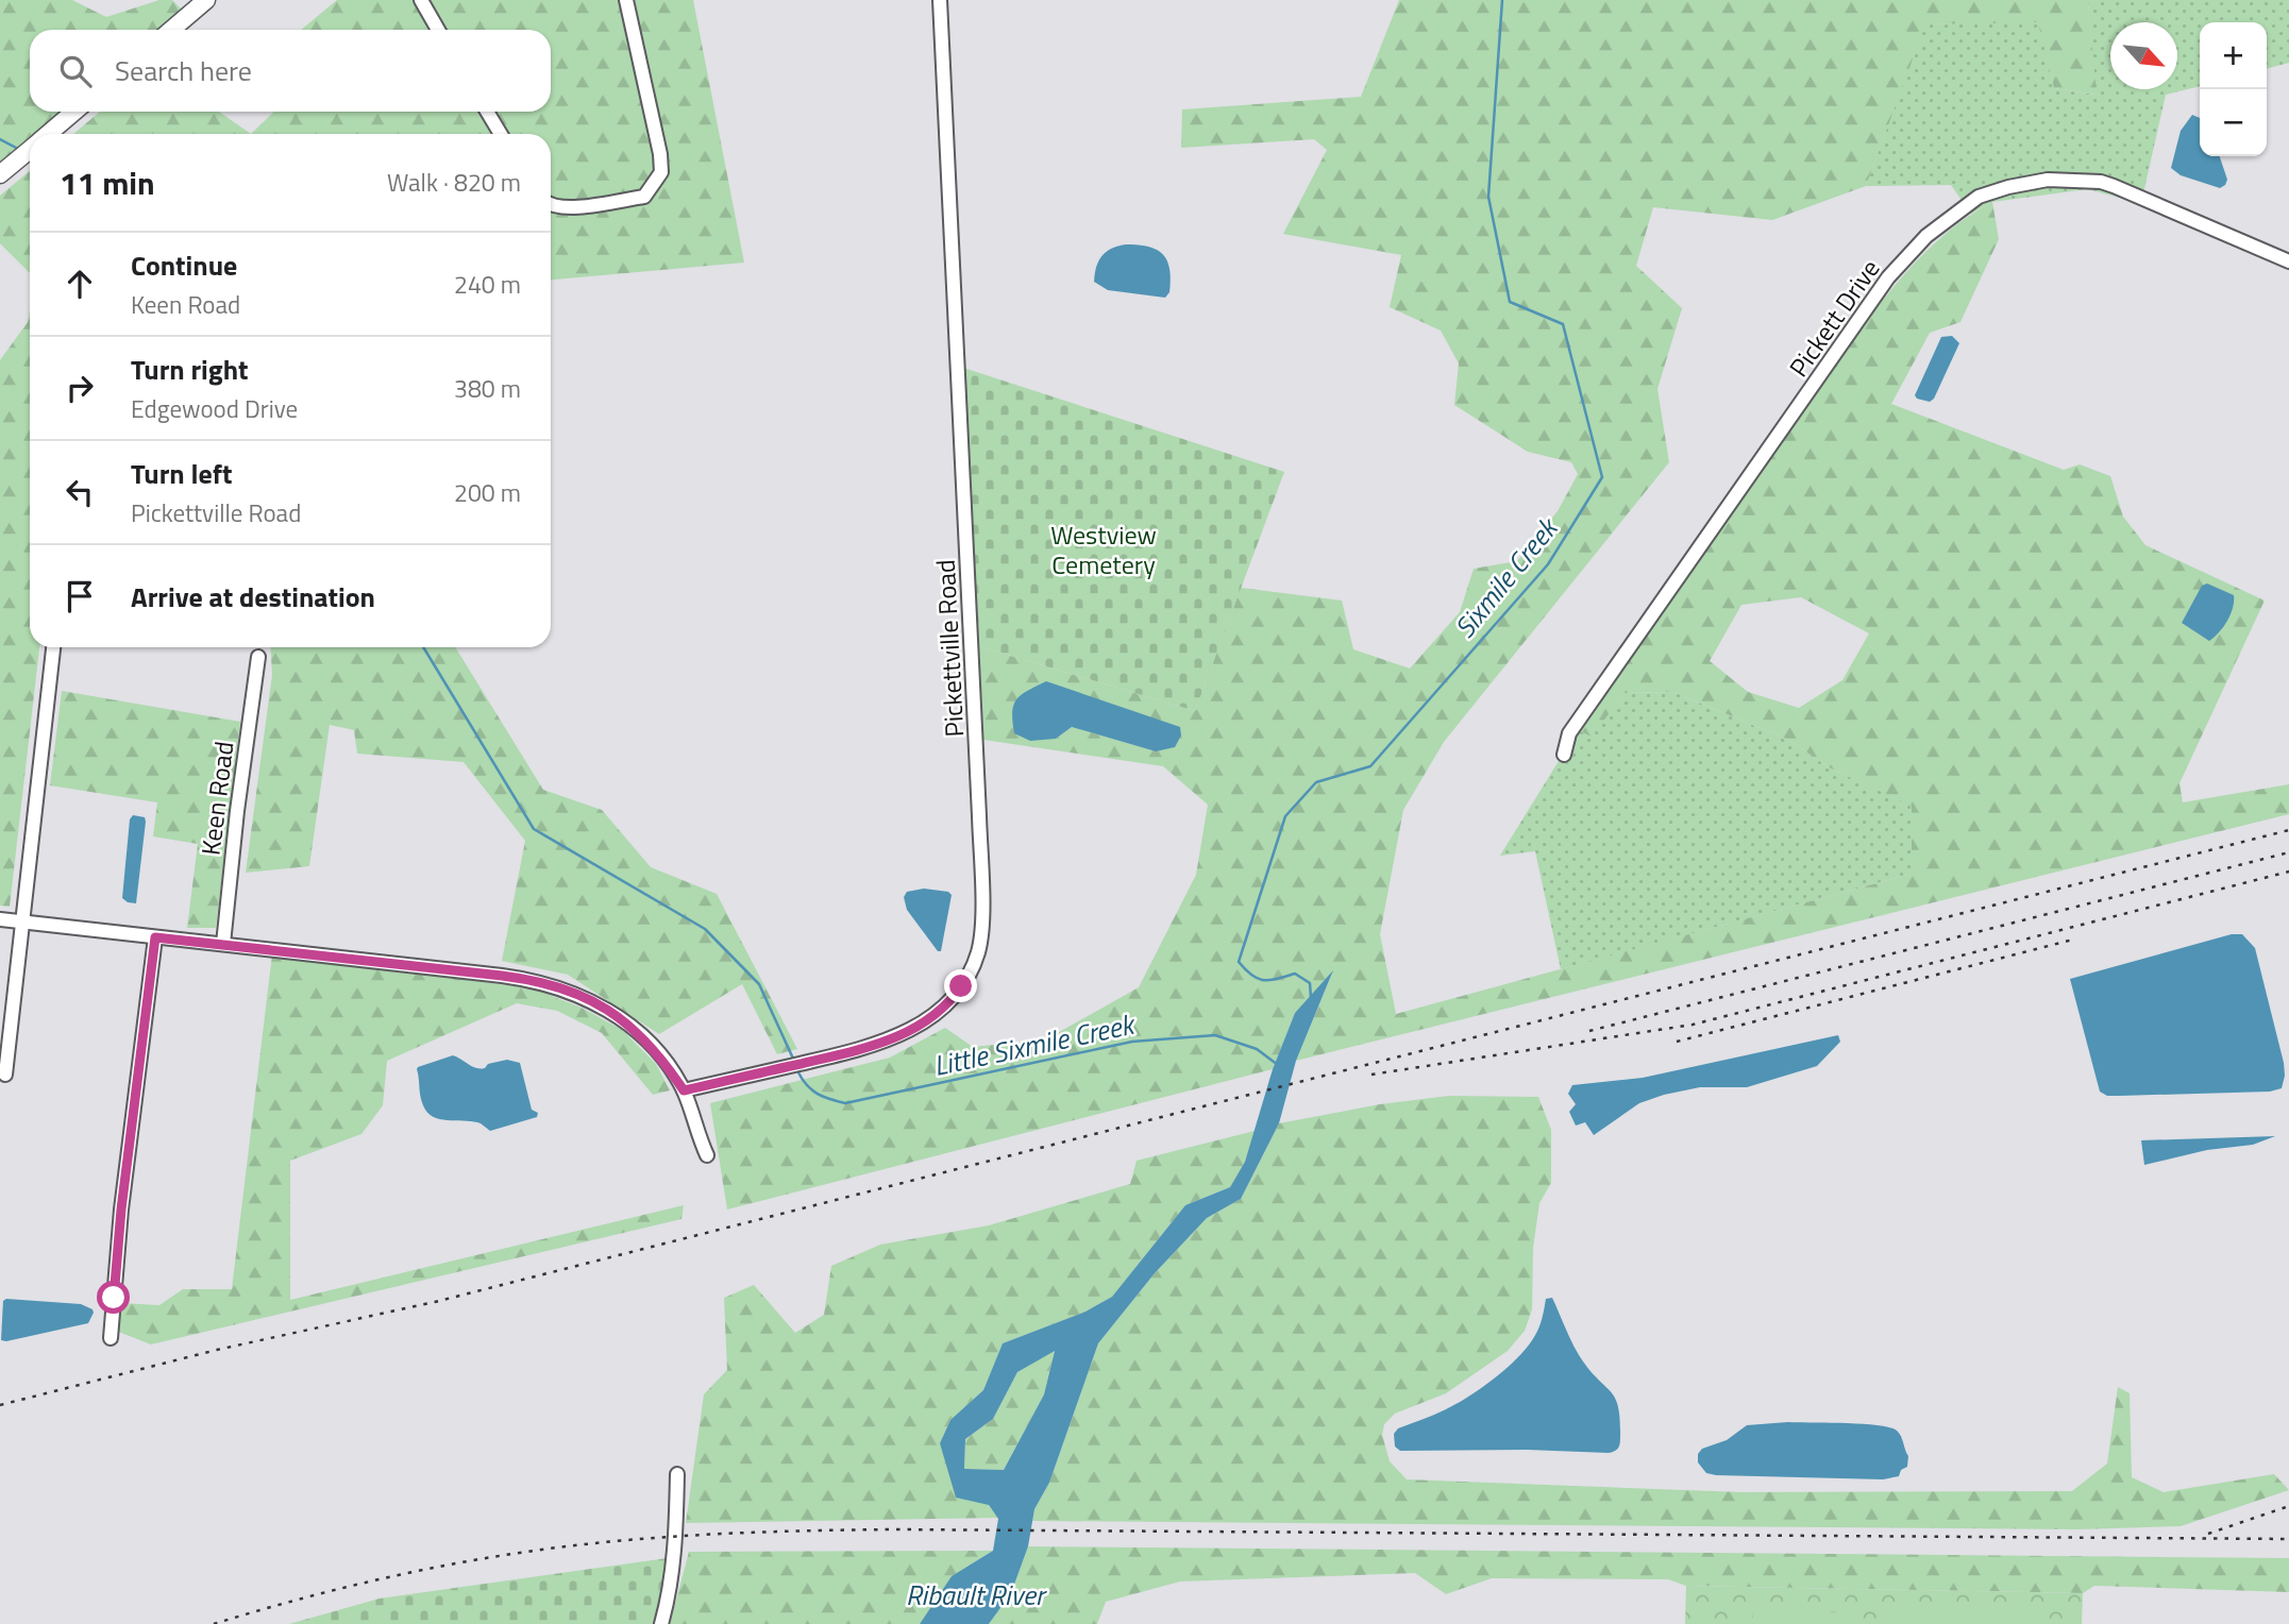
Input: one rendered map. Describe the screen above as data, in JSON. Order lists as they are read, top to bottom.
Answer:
{
  "streets": {
    "street": ["Pickett Drive", "Pickettville Road", "Keen Road"]
  },
  "water": ["Sixmile Creek", "Little Sixmile Creek", "Ribault River"],
  "parks": ["Westview Cemetery"],
  "north": "bottom right",
  "page": {
    "map_buttons": ["+", "−"],
    "search": "Search here",
    "heading": ["11 min", "Walk · 820 m"],
    "list": [
      ["Continue", "Keen Road", "240 m"],
      ["Turn right", "Edgewood Drive", "380 m"],
      ["Turn left", "Pickettville Road", "200 m"],
      "Arrive at destination"
    ]
  }
}
